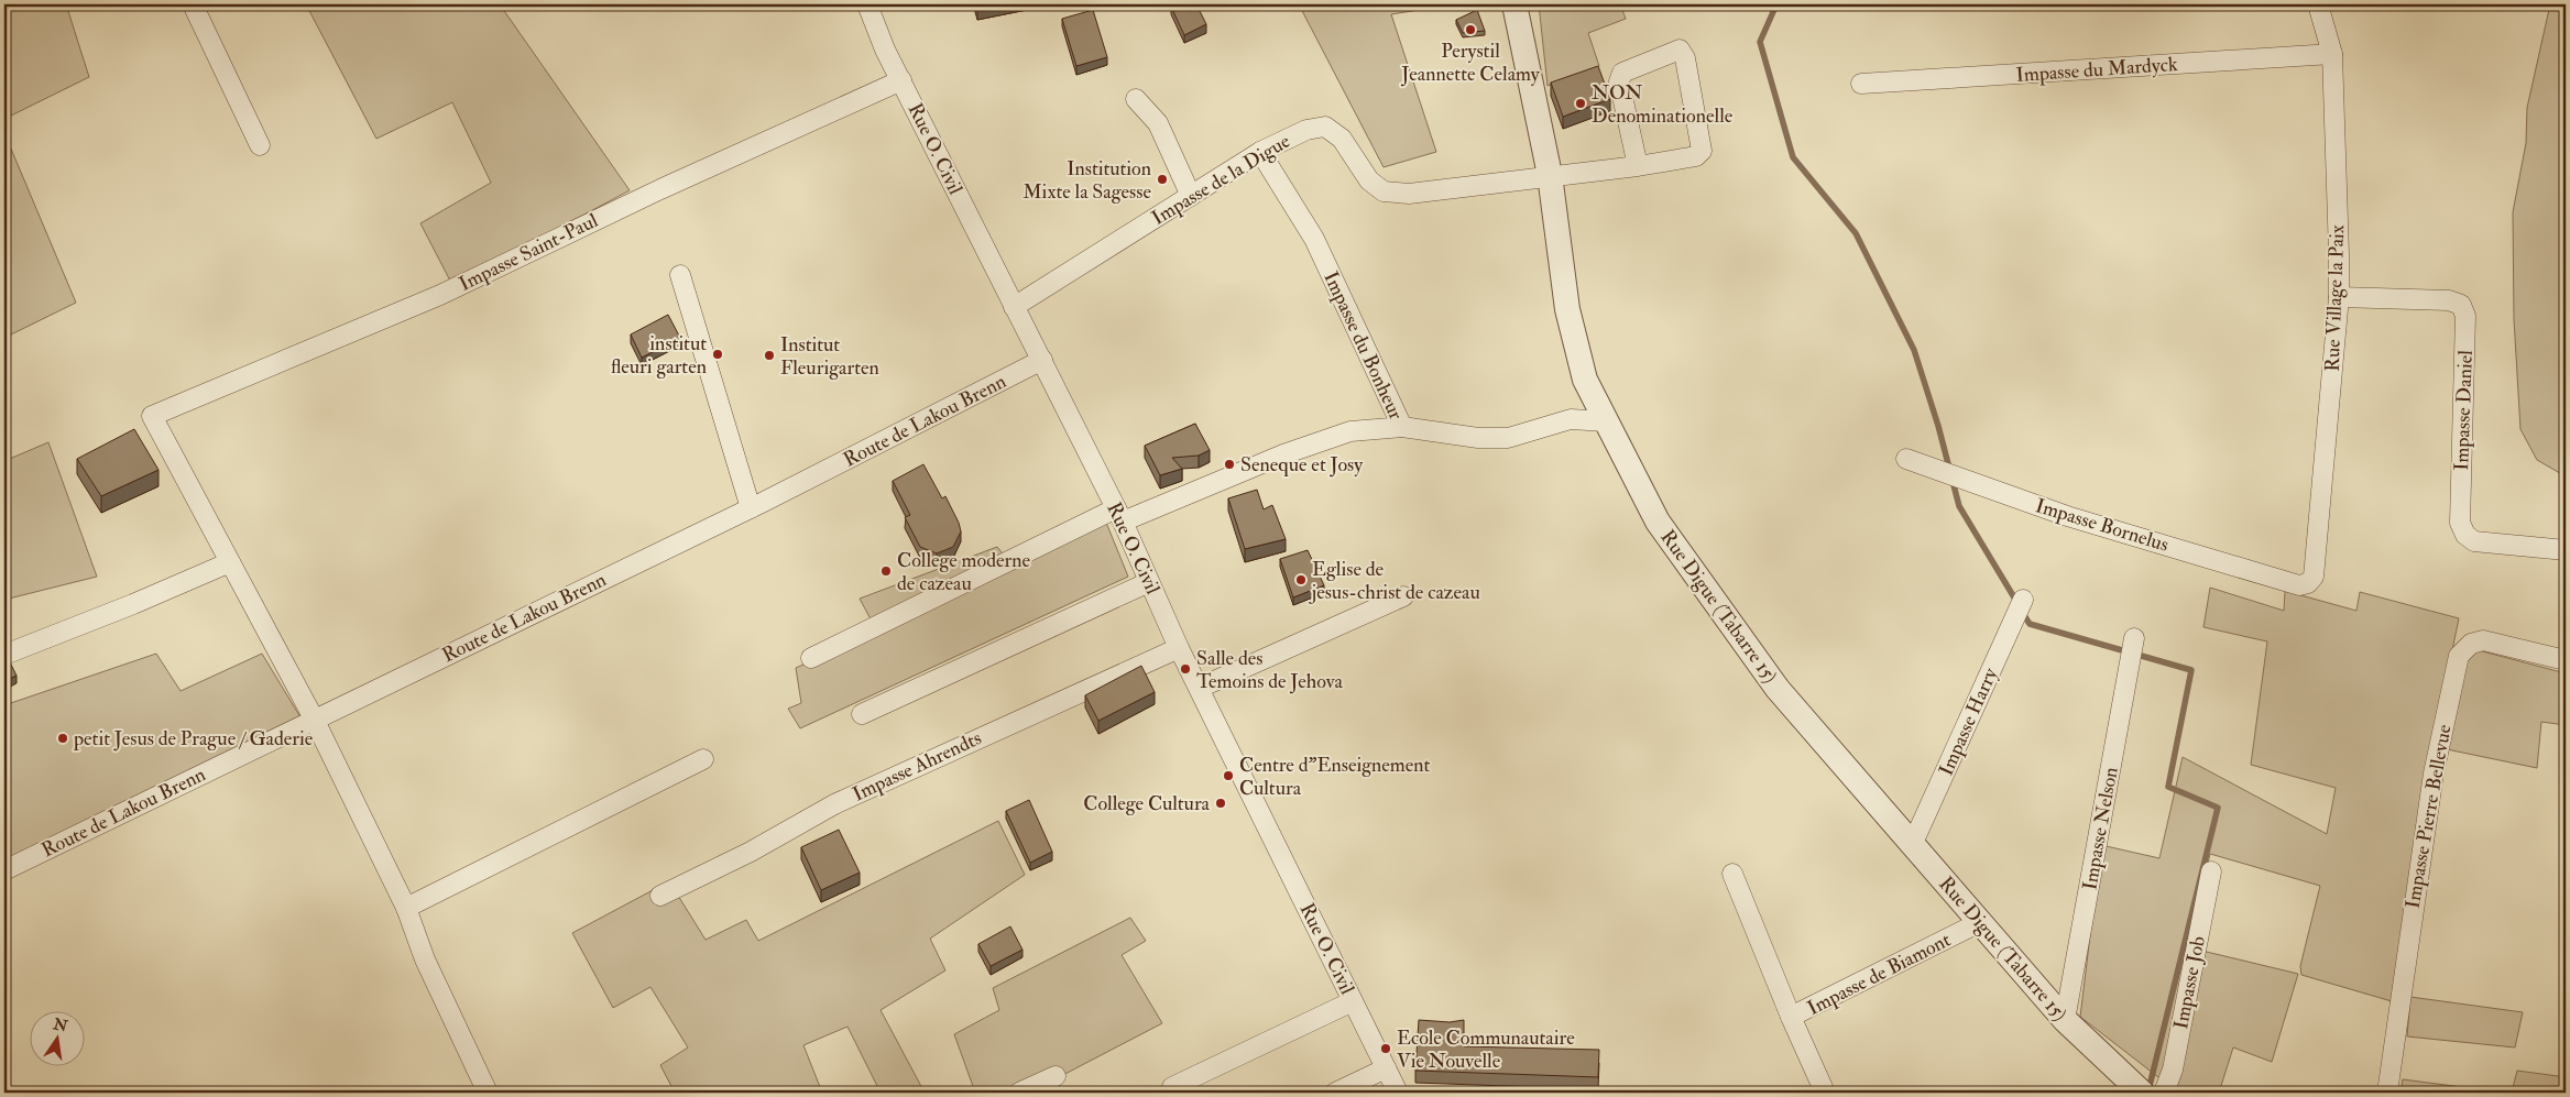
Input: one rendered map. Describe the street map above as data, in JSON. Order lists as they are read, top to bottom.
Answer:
{
  "streets": {
    "street": [
      "Impasse du Mardyck",
      "Rue O. Civil",
      "Impasse de la Digue",
      "Impasse Saint-Paul",
      "Rue Village la Paix",
      "Impasse du Bonheur",
      "Impasse Daniel",
      "Route de Lakou Brenn",
      "Impasse Bornelus",
      "Rue Digue (Tabarre 15)",
      "Impasse Harry",
      "Impasse Ahrendts",
      "Impasse Pierre Bellevue",
      "Impasse Nelson",
      "Impasse de Biamont",
      "Impasse Job"
    ]
  },
  "crossings": [
    ["Impasse du Mardyck", "Rue Village la Paix"],
    ["Rue O. Civil", "Impasse de la Digue"],
    ["Rue O. Civil", "Impasse Saint-Paul"],
    ["Rue O. Civil", "Impasse du Bonheur"],
    ["Rue O. Civil", "Route de Lakou Brenn"],
    ["Rue O. Civil", "Impasse Ahrendts"],
    ["Impasse de la Digue", "Impasse du Bonheur"],
    ["Impasse de la Digue", "Rue Digue (Tabarre 15)"],
    ["Rue Village la Paix", "Impasse Daniel"],
    ["Rue Village la Paix", "Impasse Bornelus"],
    ["Rue Digue (Tabarre 15)", "Impasse Harry"],
    ["Rue Digue (Tabarre 15)", "Impasse Nelson"],
    ["Rue Digue (Tabarre 15)", "Impasse de Biamont"],
    ["Rue Digue (Tabarre 15)", "Impasse Job"]
  ],
  "places": [
    "Perystil Jeannette Celamy",
    "NON Denominationelle",
    "Institution Mixte la Sagesse",
    "institut fleuri garten",
    "Institut Fleurigarten",
    "Seneque et Josy",
    "College moderne de cazeau",
    "Eglise de jesus-christ de cazeau",
    "Salle des Temoins de Jehova",
    "petit Jesus de Prague / Gaderie",
    "Centre d\"Enseignement Cultura",
    "College Cultura",
    "Ecole Communautaire Vie Nouvelle"
  ],
  "north": "top"
}
